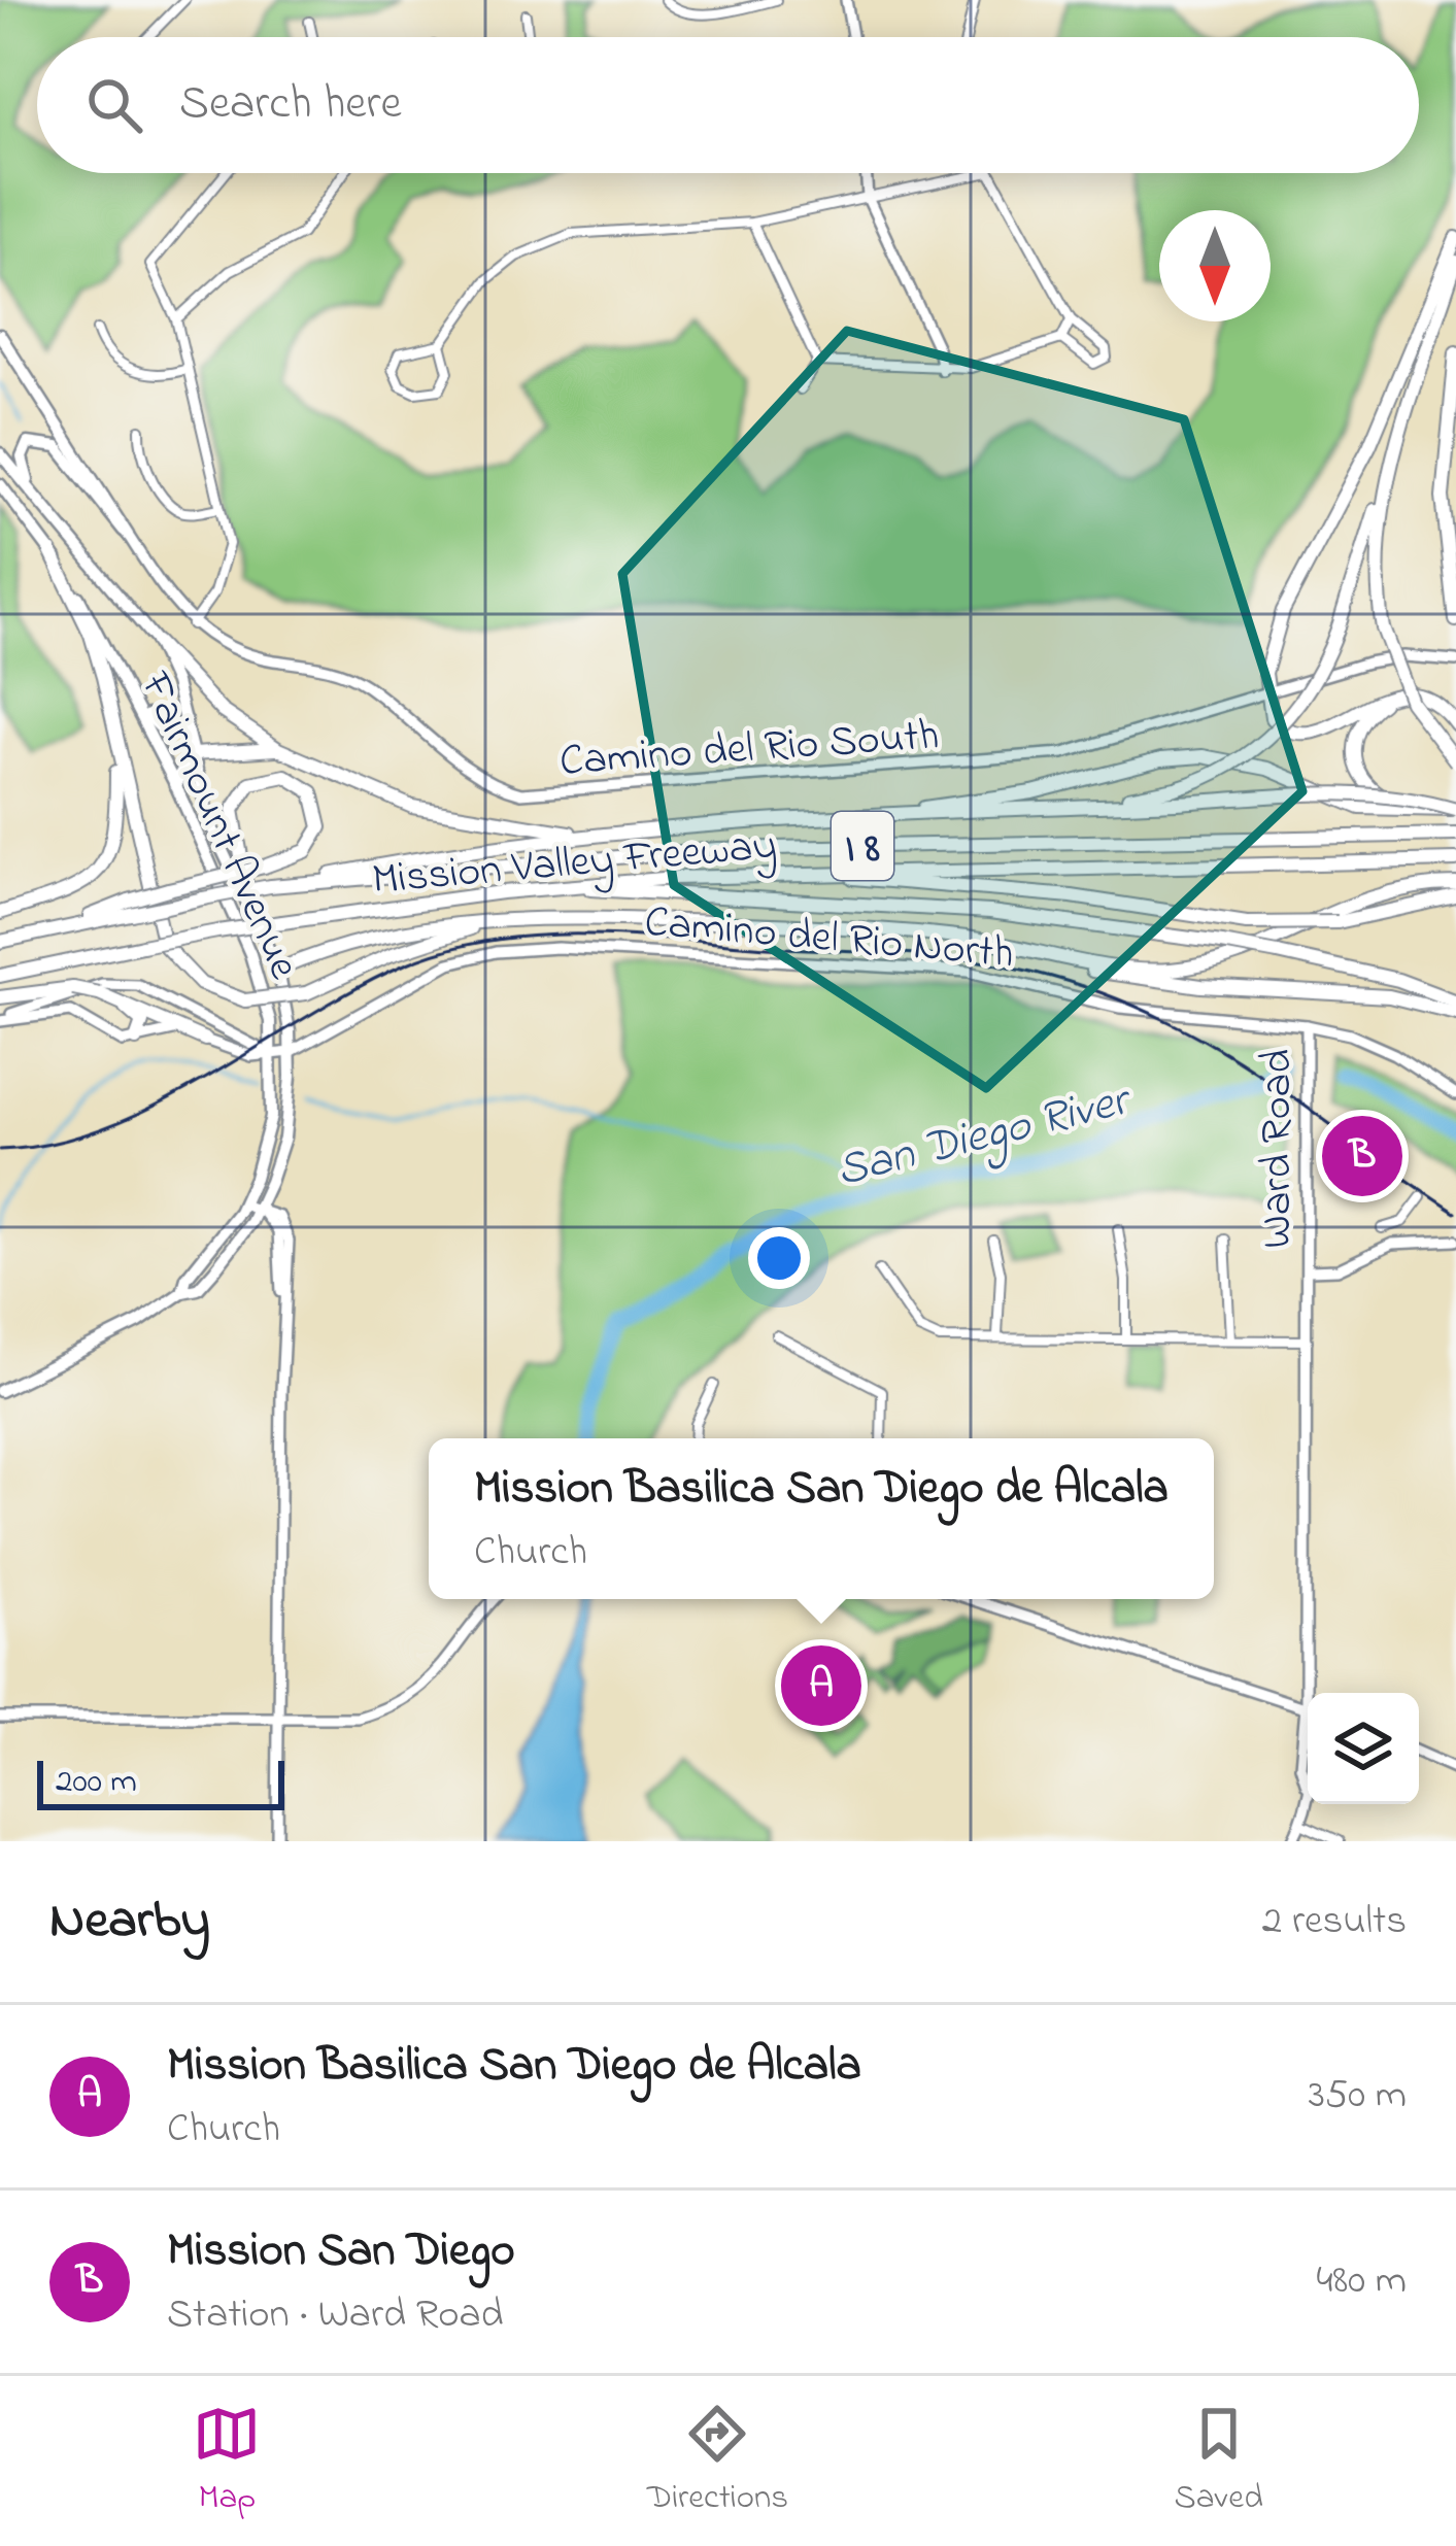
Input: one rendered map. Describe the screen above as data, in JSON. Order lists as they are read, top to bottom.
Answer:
{
  "streets": {
    "highway": ["I 8", "Mission Valley Freeway"],
    "main road": [
      "Camino del Rio South",
      "Fairmount Avenue",
      "Camino del Rio North",
      "Ward Road"
    ]
  },
  "crossings": [
    ["Fairmount Avenue", "Camino del Rio North"],
    ["Camino del Rio North", "Ward Road"]
  ],
  "water": ["San Diego River"],
  "scale_bar": "200 m",
  "north": "bottom",
  "page": {
    "search": "Search here",
    "pins": ["B", "A"],
    "popup": ["Mission Basilica San Diego de Alcala", "Church"],
    "scale": "200 m",
    "heading": ["Nearby", "2 results"],
    "list": [
      {
        "mark": "A",
        "name": "Mission Basilica San Diego de Alcala",
        "note": "Church",
        "value": "350 m"
      },
      {
        "mark": "B",
        "name": "Mission San Diego",
        "note": "Station · Ward Road",
        "value": "480 m"
      }
    ],
    "nav": ["Map", "Directions", "Saved"]
  }
}
